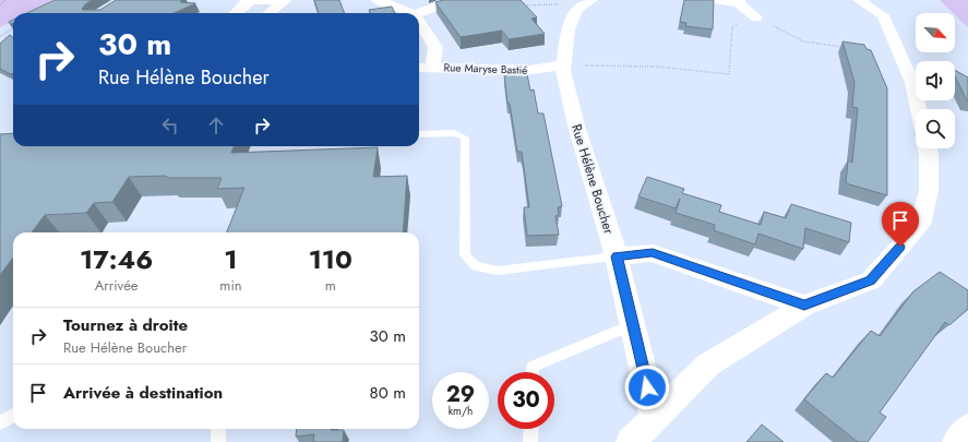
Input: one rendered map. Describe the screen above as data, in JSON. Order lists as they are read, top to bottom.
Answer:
{
  "streets": {
    "street": ["Rue Maryse Bastié", "Rue Hélène Boucher"]
  },
  "crossings": [
    ["Rue Maryse Bastié", "Rue Hélène Boucher"]
  ],
  "north": "bottom right",
  "page": {
    "turn": ["30 m", "Rue Hélène Boucher"],
    "eta": [
      "17:46",
      "Arrivée",
      "1",
      "min",
      "110",
      "m"
    ],
    "list": [
      {
        "name": "Tournez à droite",
        "note": "Rue Hélène Boucher",
        "value": "30 m"
      },
      {
        "name": "Arrivée à destination",
        "value": "80 m"
      }
    ],
    "speed": "29 km/h",
    "limit": "30"
  }
}
